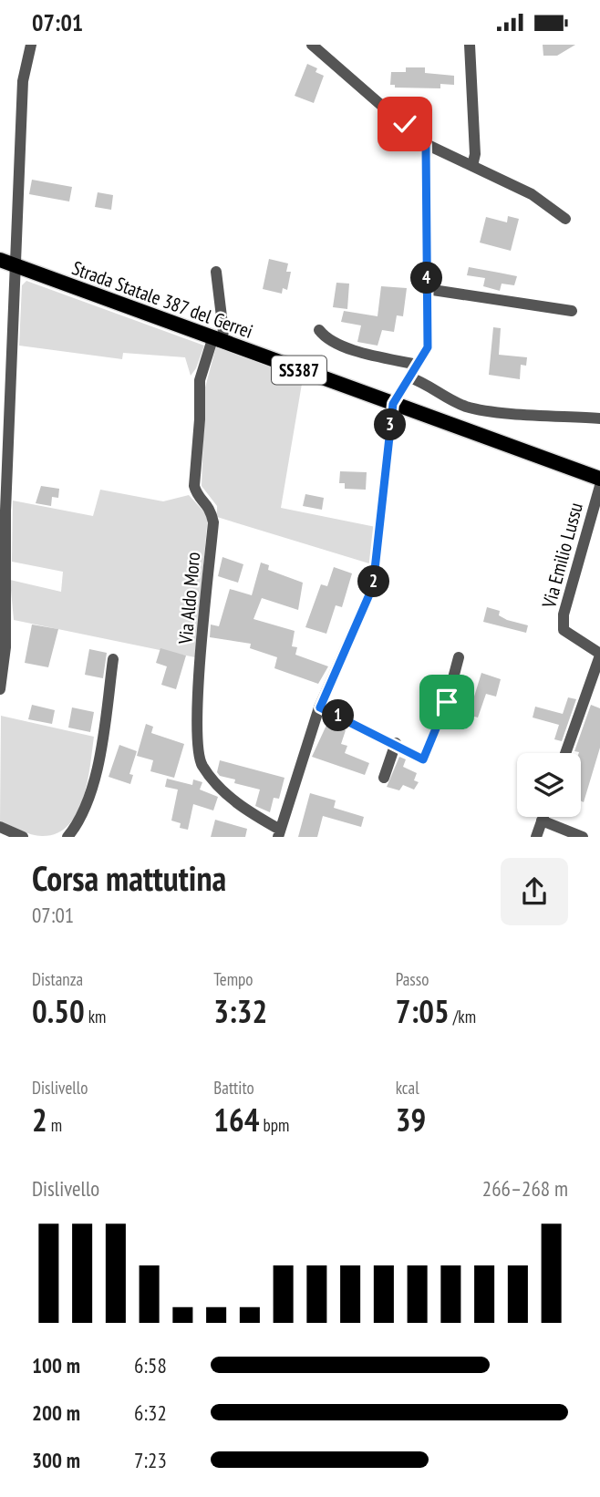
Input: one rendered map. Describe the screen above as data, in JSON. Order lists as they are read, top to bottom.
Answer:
{
  "streets": {
    "main road": ["Strada Statale 387 del Gerrei", "SS387"],
    "street": ["Via Emilio Lussu", "Via Aldo Moro"]
  },
  "crossings": [
    ["Strada Statale 387 del Gerrei", "Via Aldo Moro"]
  ],
  "page": {
    "status": "07:01",
    "pins": [
      "4",
      "3",
      "2",
      "1"
    ],
    "heading": ["Corsa mattutina", "07:01"],
    "stats": [
      ["Distanza", "0.50 km"],
      ["Tempo", "3:32"],
      ["Passo", "7:05 /km"],
      ["Dislivello", "2 m"],
      ["Battito", "164 bpm"],
      ["kcal", "39"]
    ],
    "chart": ["Dislivello", "266–268 m"],
    "list": [
      {
        "name": "100 m",
        "note": "6:58"
      },
      {
        "name": "200 m",
        "note": "6:32"
      },
      {
        "name": "300 m",
        "note": "7:23"
      }
    ]
  }
}
